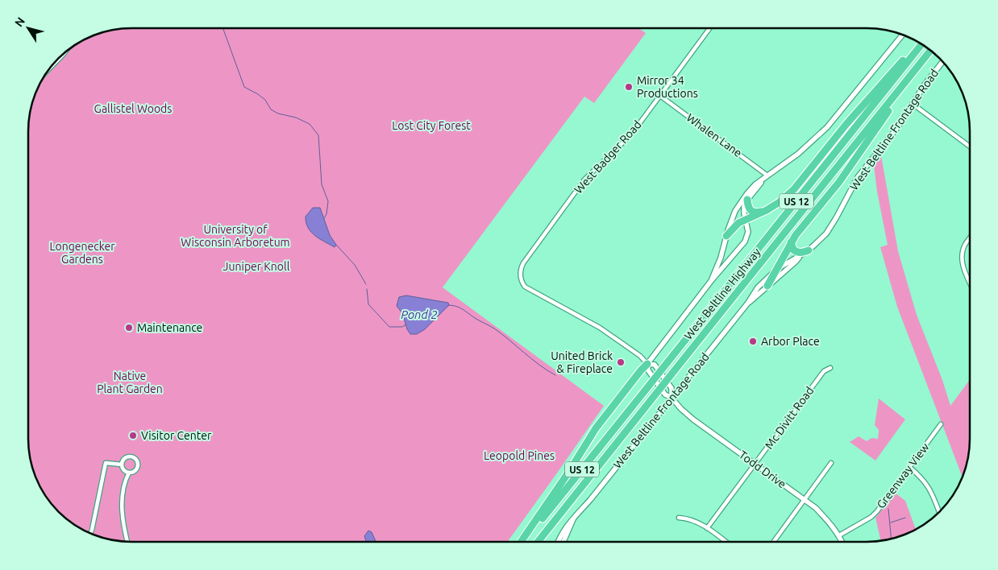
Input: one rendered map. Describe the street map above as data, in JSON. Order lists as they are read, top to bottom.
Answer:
{
  "streets": {
    "highway": ["US 12", "West Beltline Highway"],
    "street": [
      "West Beltline Frontage Road",
      "Whalen Lane",
      "West Badger Road",
      "Mc Divitt Road",
      "Todd Drive",
      "Greenway View"
    ]
  },
  "crossings": [
    ["West Beltline Frontage Road", "Todd Drive"],
    ["Whalen Lane", "West Badger Road"],
    ["West Badger Road", "Todd Drive"],
    ["Mc Divitt Road", "Todd Drive"],
    ["Todd Drive", "Greenway View"]
  ],
  "water": ["Pond 2"],
  "parks": [
    "Gallistel Woods",
    "Lost City Forest",
    "University of Wisconsin Arboretum",
    "Longenecker Gardens",
    "Juniper Knoll",
    "Native Plant Garden",
    "Leopold Pines"
  ],
  "places": [
    "Mirror 34 Productions",
    "Maintenance",
    "Arbor Place",
    "United Brick & Fireplace",
    "Visitor Center"
  ],
  "north": "top left"
}
